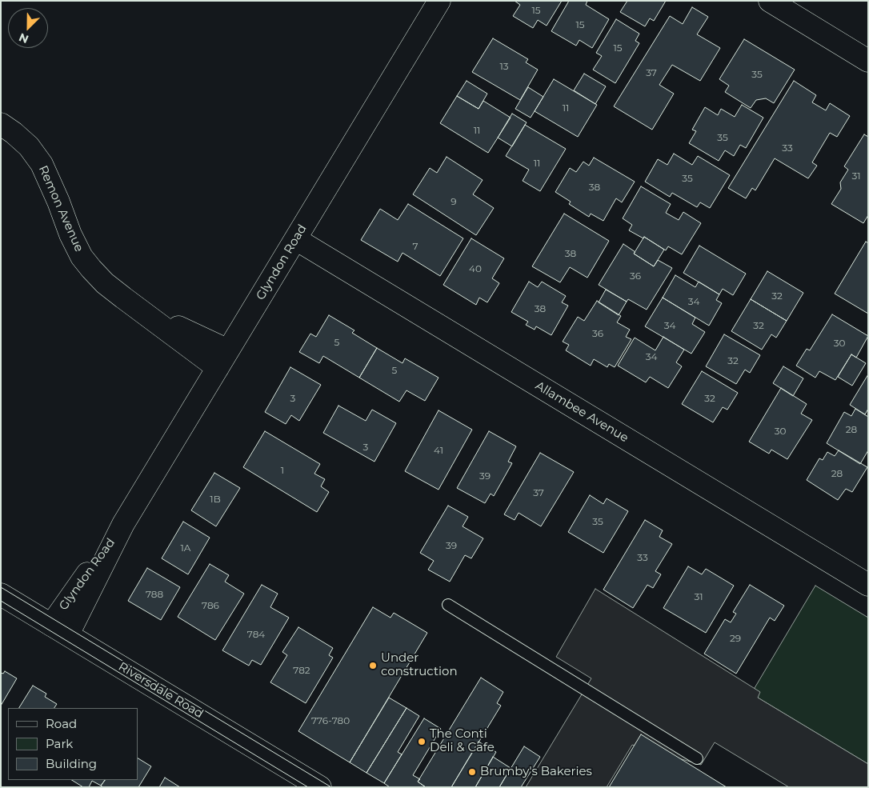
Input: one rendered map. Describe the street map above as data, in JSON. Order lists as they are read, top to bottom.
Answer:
{
  "streets": {
    "street": [
      "Remon Avenue",
      "Glyndon Road",
      "Allambee Avenue",
      "Riversdale Road"
    ]
  },
  "crossings": [
    ["Remon Avenue", "Glyndon Road"],
    ["Glyndon Road", "Allambee Avenue"],
    ["Glyndon Road", "Riversdale Road"]
  ],
  "places": ["Under construction", "The Conti Deli & Cafe", "Brumby's Bakeries"],
  "house_numbers": [
    "15",
    "15",
    "15",
    "13",
    "37",
    "35",
    "11",
    "11",
    "35",
    "33",
    "11",
    "31",
    "35",
    "38",
    "9",
    "7",
    "38",
    "40",
    "36",
    "32",
    "34",
    "38",
    "34",
    "32",
    "36",
    "5",
    "30",
    "34",
    "32",
    "5",
    "3",
    "32",
    "28",
    "30",
    "3",
    "41",
    "1",
    "28",
    "39",
    "37",
    "1B",
    "35",
    "39",
    "1A",
    "33",
    "788",
    "31",
    "786",
    "784",
    "29",
    "782",
    "776-780"
  ],
  "legend": ["Road", "Park", "Building"],
  "north": "bottom left"
}
